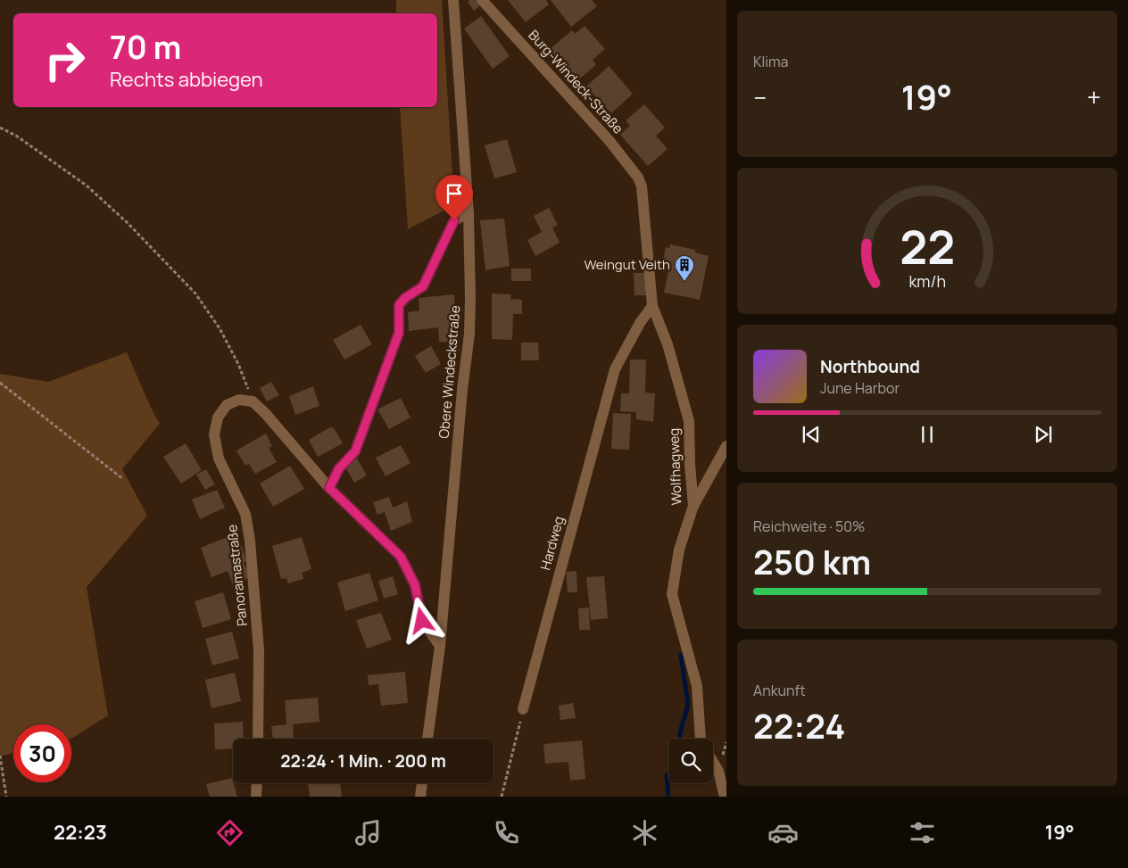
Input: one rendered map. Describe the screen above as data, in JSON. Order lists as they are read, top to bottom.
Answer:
{
  "streets": {
    "street": [
      "Burg-Windeck-Straße",
      "Obere Windeckstraße",
      "Wolfhagweg",
      "Hardweg",
      "Panoramastraße"
    ]
  },
  "crossings": [
    ["Burg-Windeck-Straße", "Wolfhagweg"],
    ["Wolfhagweg", "Hardweg"]
  ],
  "places": {
    "building": ["Weingut Veith"]
  },
  "page": {
    "tile": [
      "Klima",
      ["Reichweite · 50%", "250 km"],
      ["Ankunft", "22:24"]
    ],
    "turn": ["70 m", "Rechts abbiegen"],
    "heat": ["−", "19°", "+"],
    "song": ["Northbound", "June Harbor"],
    "limit": "30",
    "trip": "22:24 · 1 Min. · 200 m",
    "tabs": ["22:23", "19°"],
    "gauge": ["22", "km/h"]
  }
}
